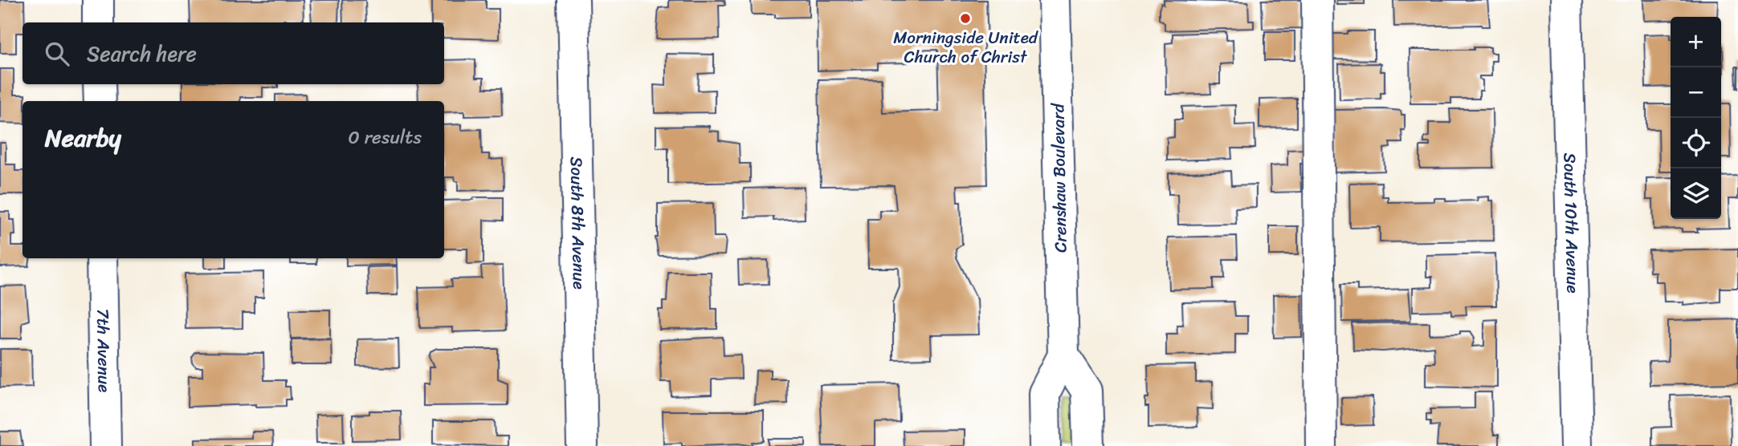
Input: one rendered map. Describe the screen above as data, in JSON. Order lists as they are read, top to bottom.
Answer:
{
  "streets": {
    "street": [
      "Crenshaw Boulevard",
      "South 8th Avenue",
      "South 10th Avenue",
      "7th Avenue"
    ]
  },
  "places": ["Morningside United Church of Christ"],
  "page": {
    "map_buttons": ["+", "−"],
    "search": "Search here",
    "heading": ["Nearby", "0 results"]
  }
}
